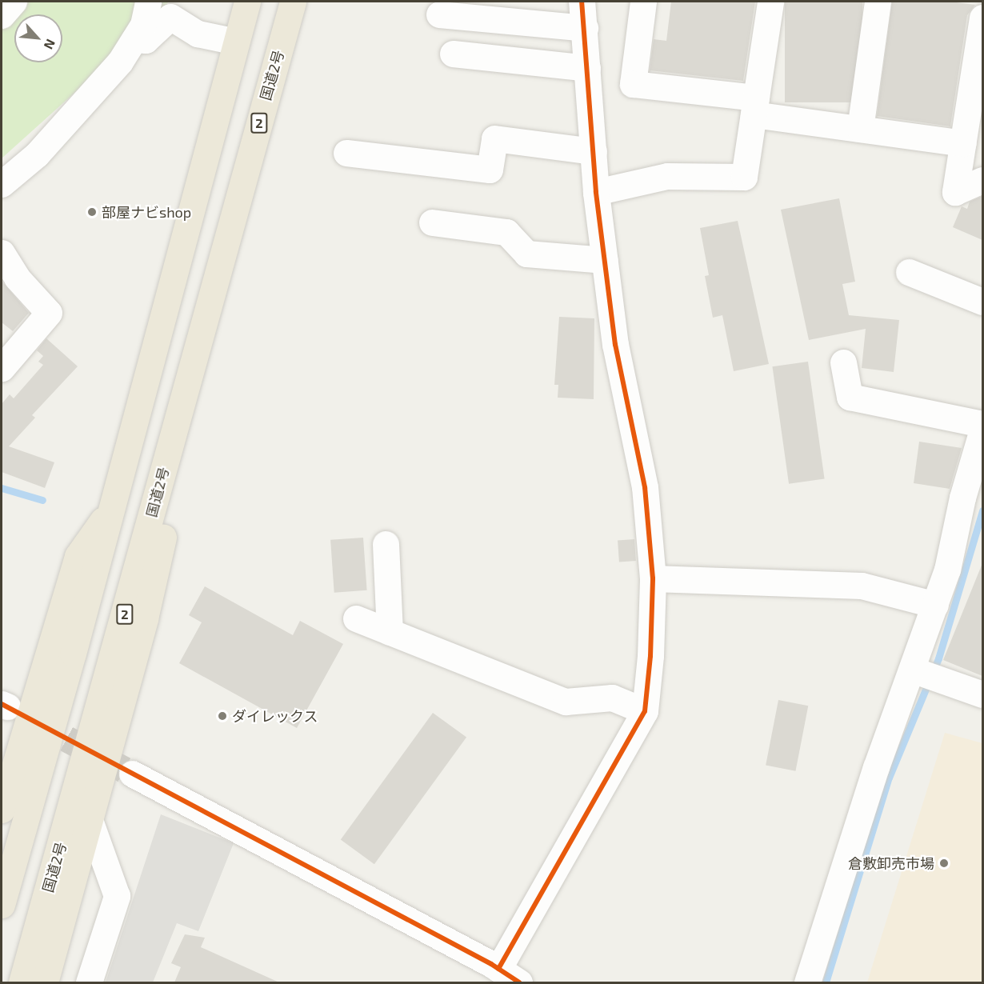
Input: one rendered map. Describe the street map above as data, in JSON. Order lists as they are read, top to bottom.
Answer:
{
  "streets": {
    "highway": ["国道2号", "2"]
  },
  "places": ["部屋ナビshop", "ダイレックス", "倉敷卸売市場"],
  "north": "bottom right"
}
